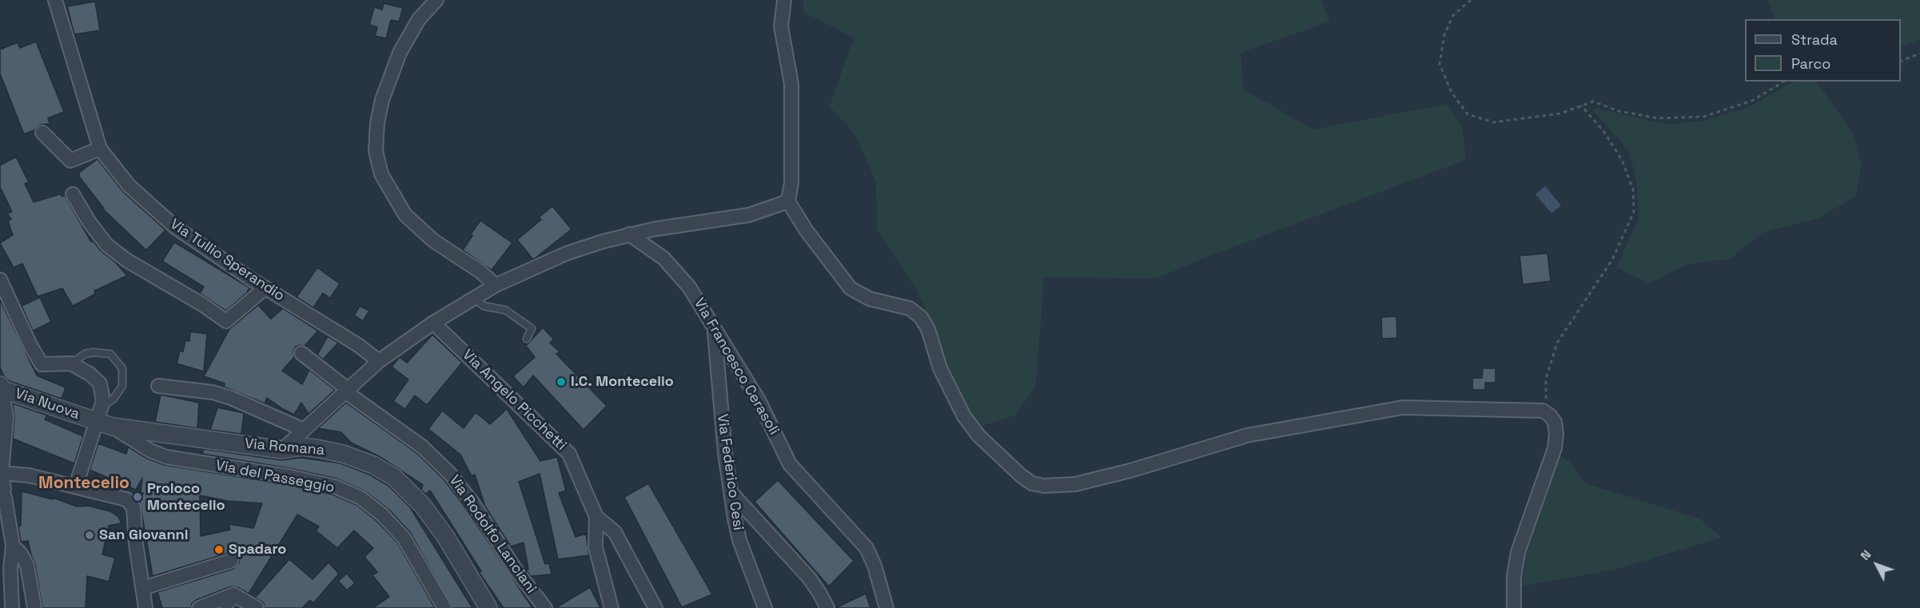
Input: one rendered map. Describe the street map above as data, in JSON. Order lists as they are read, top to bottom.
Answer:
{
  "streets": {
    "street": [
      "Via Tullio Sperandio",
      "Via Francesco Cerasoli",
      "Via Angelo Picchetti",
      "Via Nuova",
      "Via Romana",
      "Via Federico Cesi",
      "Via del Passeggio",
      "Via Rodolfo Lanciani"
    ]
  },
  "crossings": [
    ["Via Francesco Cerasoli", "Via Federico Cesi"],
    ["Via Nuova", "Via Romana"],
    ["Via Romana", "Via del Passeggio"]
  ],
  "districts": ["Montecelio"],
  "places": [
    "I.C. Montecelio",
    "Proloco Montecelio",
    "San Giovanni",
    "Spadaro"
  ],
  "legend": ["Strada", "Parco"],
  "north": "top left"
}
